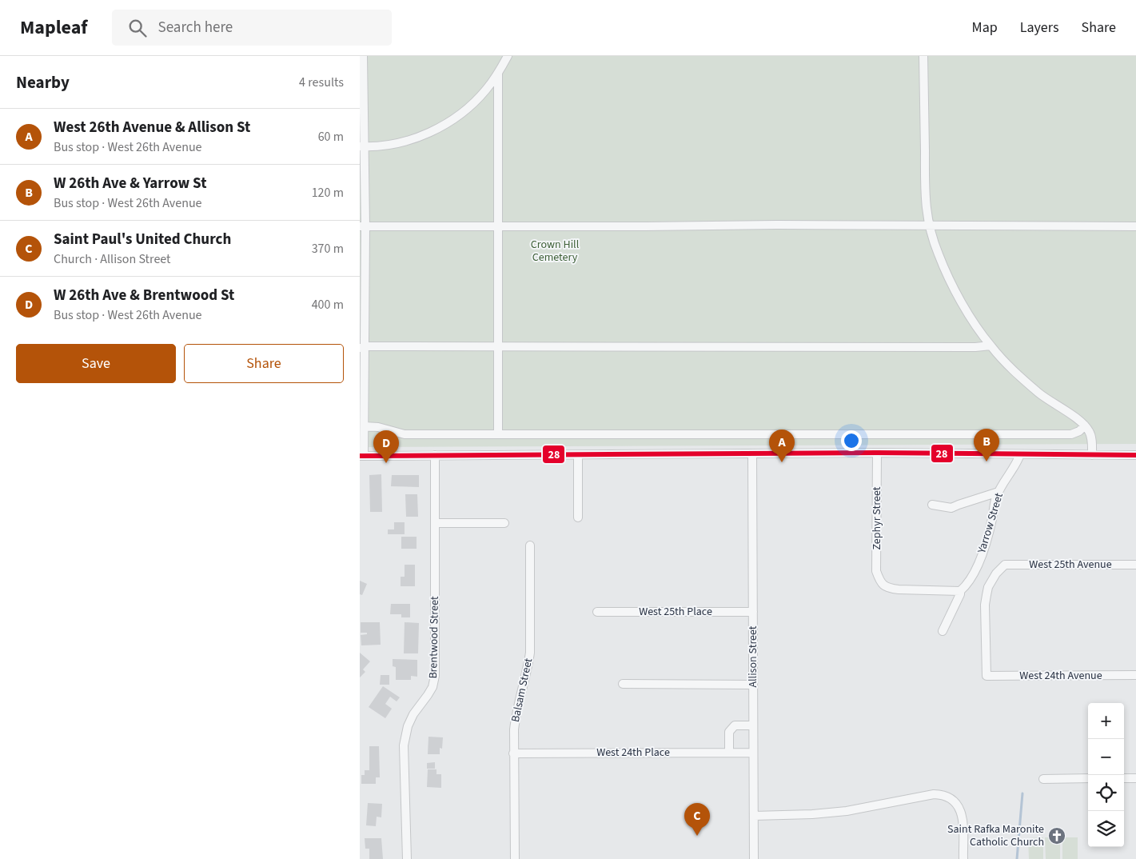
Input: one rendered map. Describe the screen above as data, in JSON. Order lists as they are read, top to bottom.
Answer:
{
  "streets": {
    "street": [
      "Zephyr Street",
      "Yarrow Street",
      "West 25th Avenue",
      "West 25th Place",
      "Brentwood Street",
      "Allison Street",
      "West 24th Avenue",
      "Balsam Street",
      "West 24th Place"
    ]
  },
  "crossings": [
    ["Zephyr Street", "Yarrow Street"],
    ["West 25th Avenue", "West 24th Avenue"],
    ["West 25th Place", "Allison Street"],
    ["Allison Street", "West 24th Place"],
    ["Balsam Street", "West 24th Place"]
  ],
  "parks": ["Crown Hill Cemetery"],
  "places": {
    "church": ["Saint Rafka Maronite Catholic Church"]
  },
  "lines": ["transit line 28"],
  "page": {
    "header": "Mapleaf",
    "search": "Search here",
    "nav": ["Map", "Layers", "Share"],
    "heading": ["Nearby", "4 results"],
    "list": [
      {
        "mark": "A",
        "name": "West 26th Avenue & Allison St",
        "note": "Bus stop · West 26th Avenue",
        "value": "60 m"
      },
      {
        "mark": "B",
        "name": "W 26th Ave & Yarrow St",
        "note": "Bus stop · West 26th Avenue",
        "value": "120 m"
      },
      {
        "mark": "C",
        "name": "Saint Paul's United Church",
        "note": "Church · Allison Street",
        "value": "370 m"
      },
      {
        "mark": "D",
        "name": "W 26th Ave & Brentwood St",
        "note": "Bus stop · West 26th Avenue",
        "value": "400 m"
      }
    ],
    "buttons": ["Save", "Share"],
    "pins": [
      "B",
      "A",
      "D",
      "C"
    ],
    "map_buttons": ["+", "−"]
  }
}
